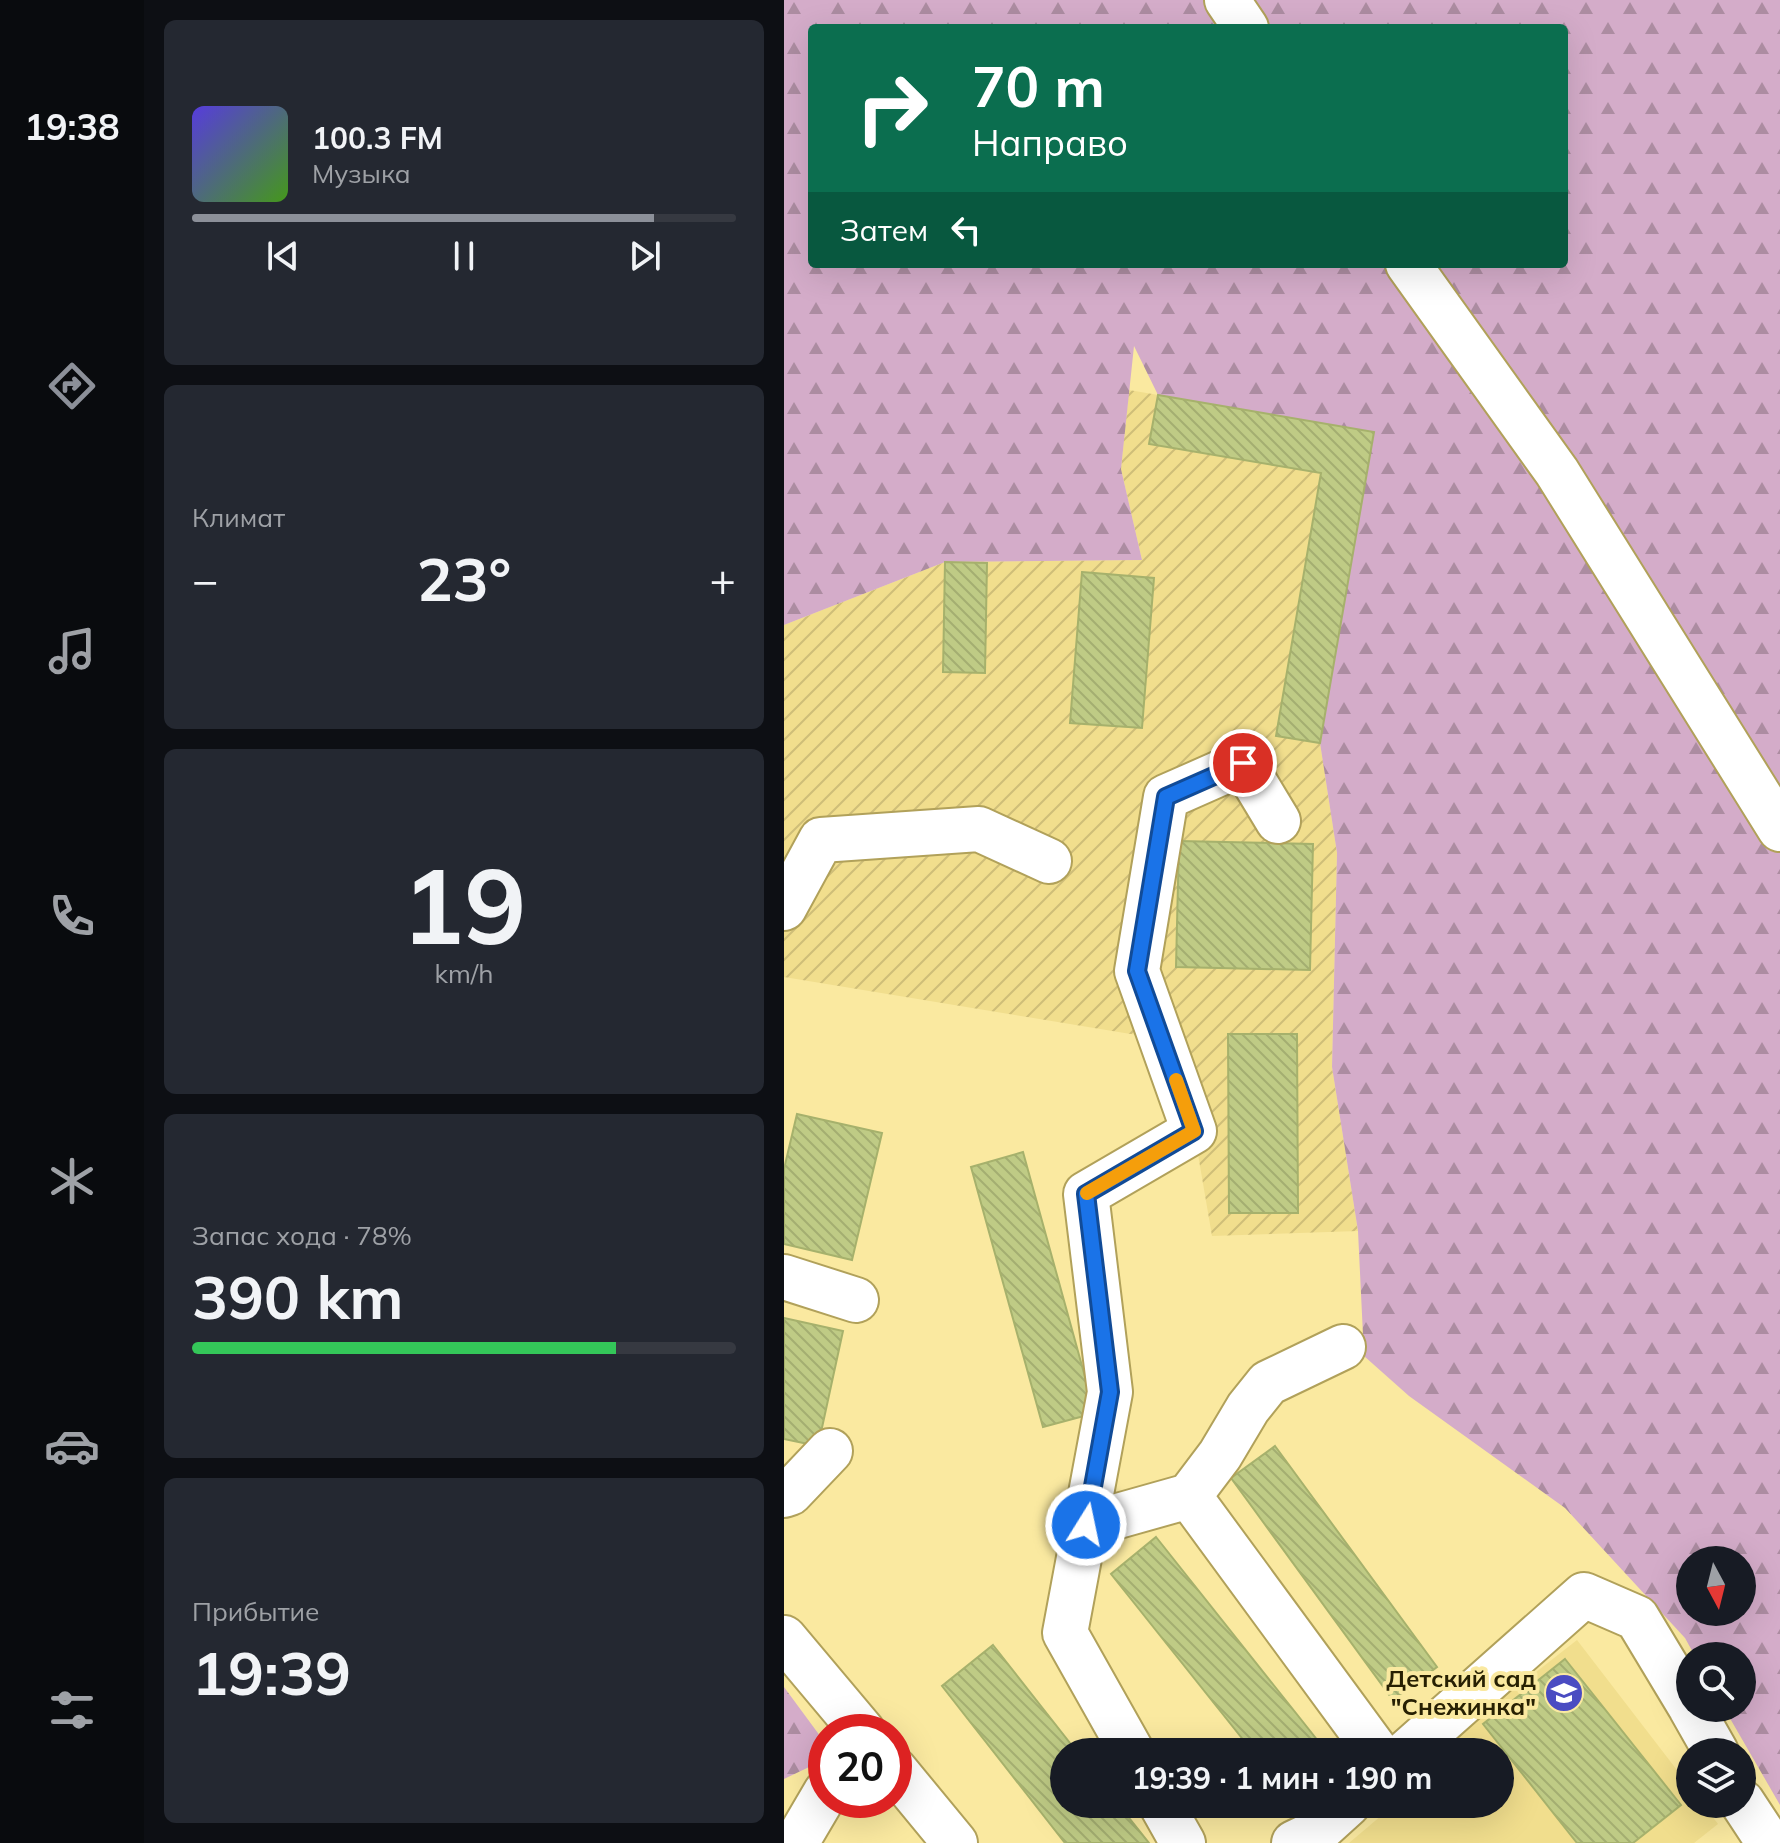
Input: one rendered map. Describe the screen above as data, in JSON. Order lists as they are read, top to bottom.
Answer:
{
  "places": {
    "school or university": ["Детский сад \"Снежинка\""]
  },
  "north": "bottom",
  "page": {
    "tabs": "19:38",
    "turn": ["70 m", "Направо"],
    "song": ["100.3 FM", "Музыка"],
    "then": "Затем",
    "tile": [
      "Климат",
      ["19", "km/h"],
      ["Запас хода · 78%", "390 km"],
      ["Прибытие", "19:39"]
    ],
    "heat": ["−", "23°", "+"],
    "limit": "20",
    "trip": "19:39 · 1 мин · 190 m"
  }
}
